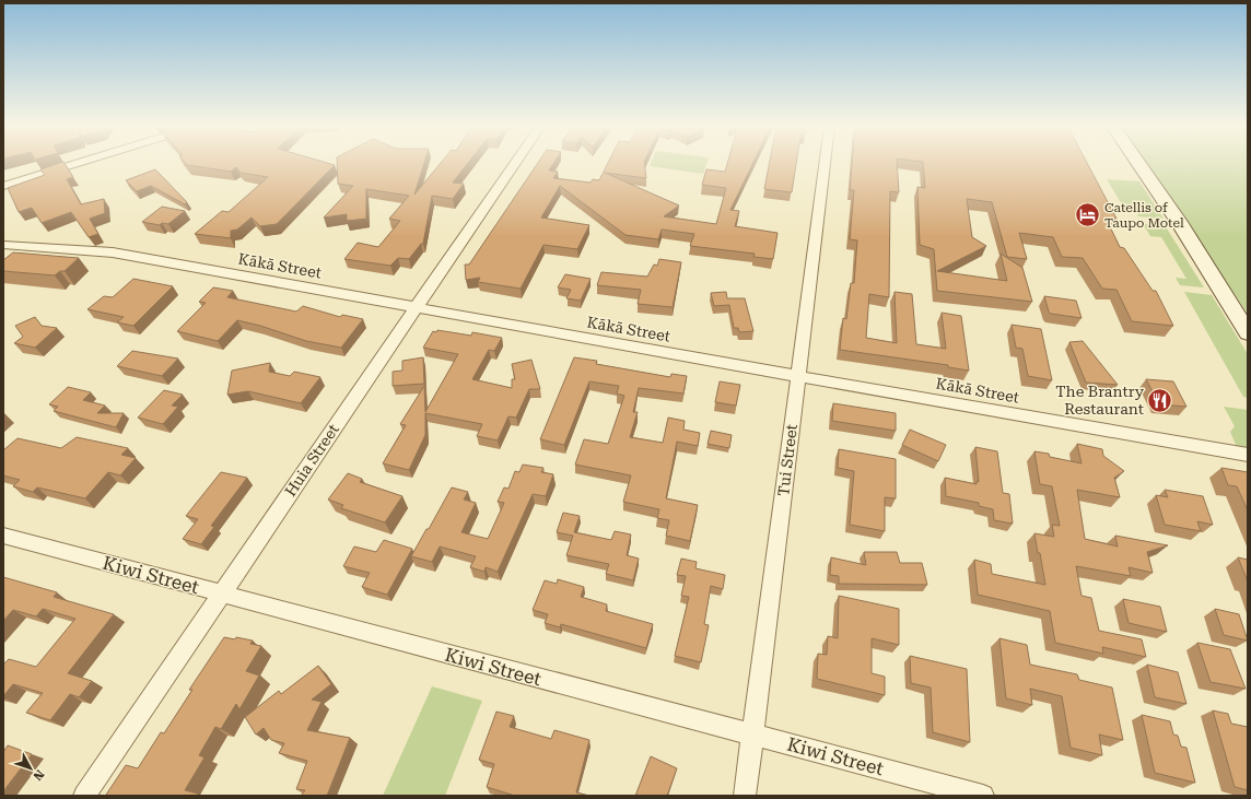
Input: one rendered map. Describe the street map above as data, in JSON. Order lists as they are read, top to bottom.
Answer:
{
  "streets": {
    "street": [
      "Kākā Street",
      "Huia Street",
      "Tui Street",
      "Kiwi Street"
    ]
  },
  "crossings": [
    ["Kākā Street", "Huia Street"],
    ["Kākā Street", "Tui Street"],
    ["Huia Street", "Kiwi Street"],
    ["Tui Street", "Kiwi Street"]
  ],
  "places": {
    "hotel": ["Catellis of Taupo Motel"],
    "restaurant": ["The Brantry Restaurant"]
  },
  "north": "bottom right"
}
